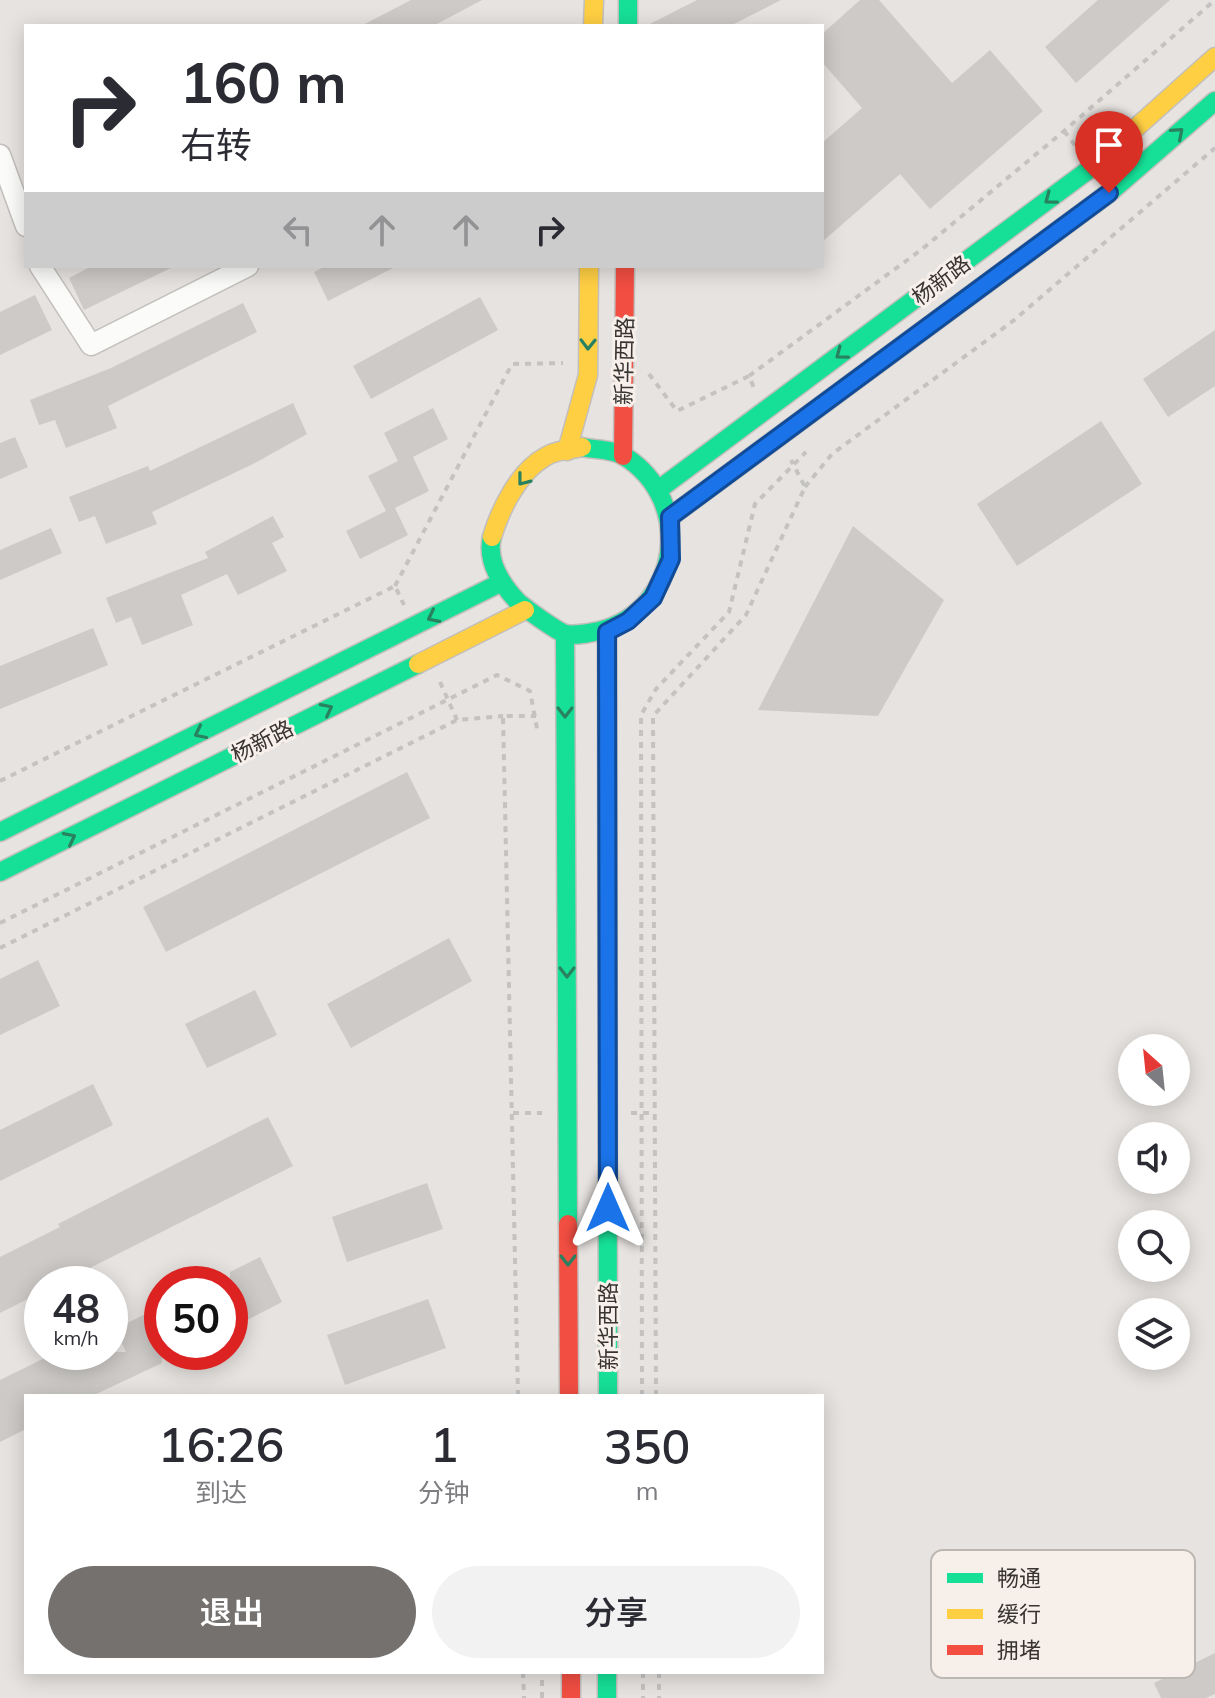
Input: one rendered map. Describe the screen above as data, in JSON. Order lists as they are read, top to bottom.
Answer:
{
  "streets": {
    "street": ["杨新路", "新华西路"]
  },
  "crossings": [
    ["杨新路", "新华西路"]
  ],
  "legend": ["畅通", "缓行", "拥堵"],
  "north": "top left",
  "page": {
    "turn": ["160 m", "右转"],
    "speed": "48 km/h",
    "limit": "50",
    "eta": [
      "16:26",
      "到达",
      "1",
      "分钟",
      "350",
      "m"
    ],
    "buttons": ["退出", "分享"]
  }
}
